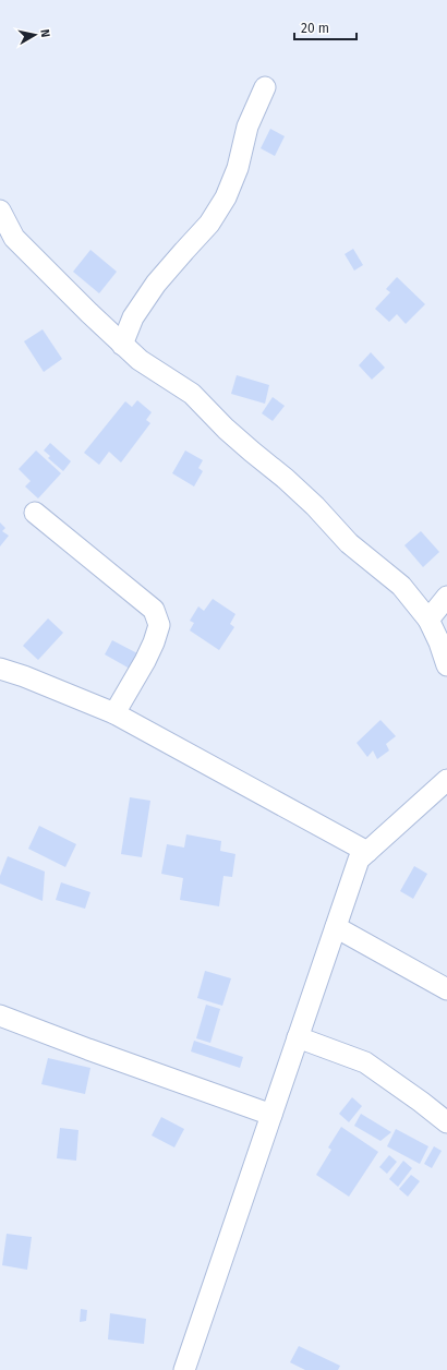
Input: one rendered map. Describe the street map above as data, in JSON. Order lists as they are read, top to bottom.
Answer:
{
  "scale_bar": "20 m",
  "north": "right"
}
